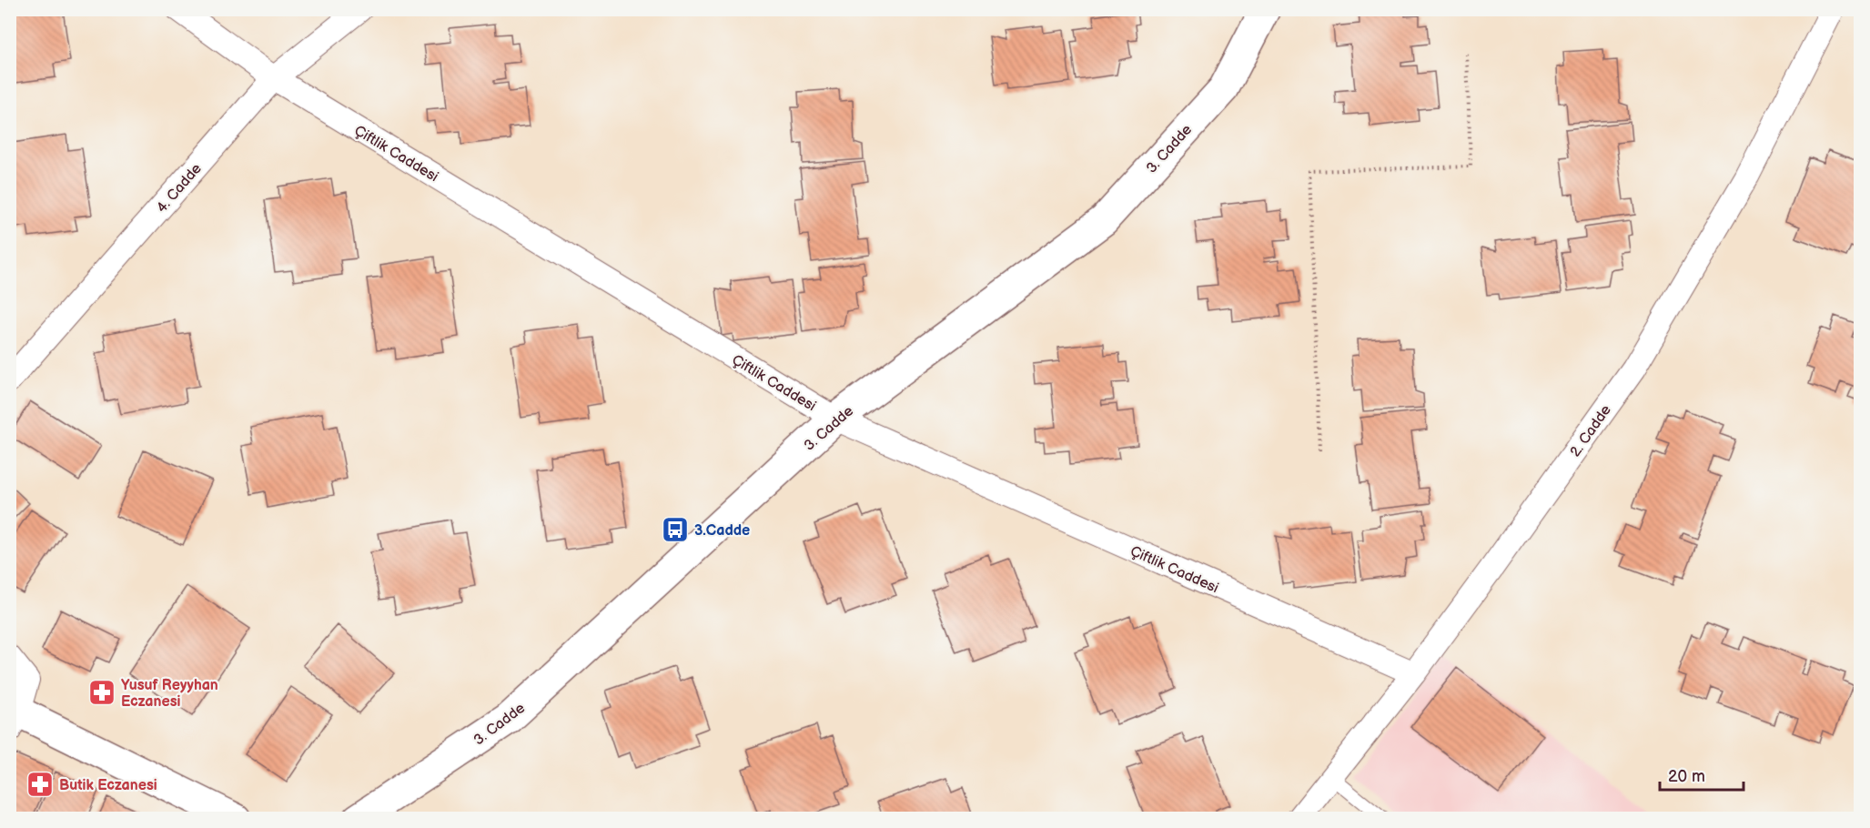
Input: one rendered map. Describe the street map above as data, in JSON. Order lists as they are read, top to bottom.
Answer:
{
  "streets": {
    "street": [
      "3. Cadde",
      "Çiftlik Caddesi",
      "4. Cadde",
      "2. Cadde"
    ]
  },
  "crossings": [
    ["3. Cadde", "Çiftlik Caddesi"],
    ["Çiftlik Caddesi", "4. Cadde"],
    ["Çiftlik Caddesi", "2. Cadde"]
  ],
  "places": {
    "bus stop": ["3.Cadde"],
    "pharmacy": ["Yusuf Reyyhan Eczanesi", "Butik Eczanesi"]
  },
  "scale_bar": "20 m"
}
